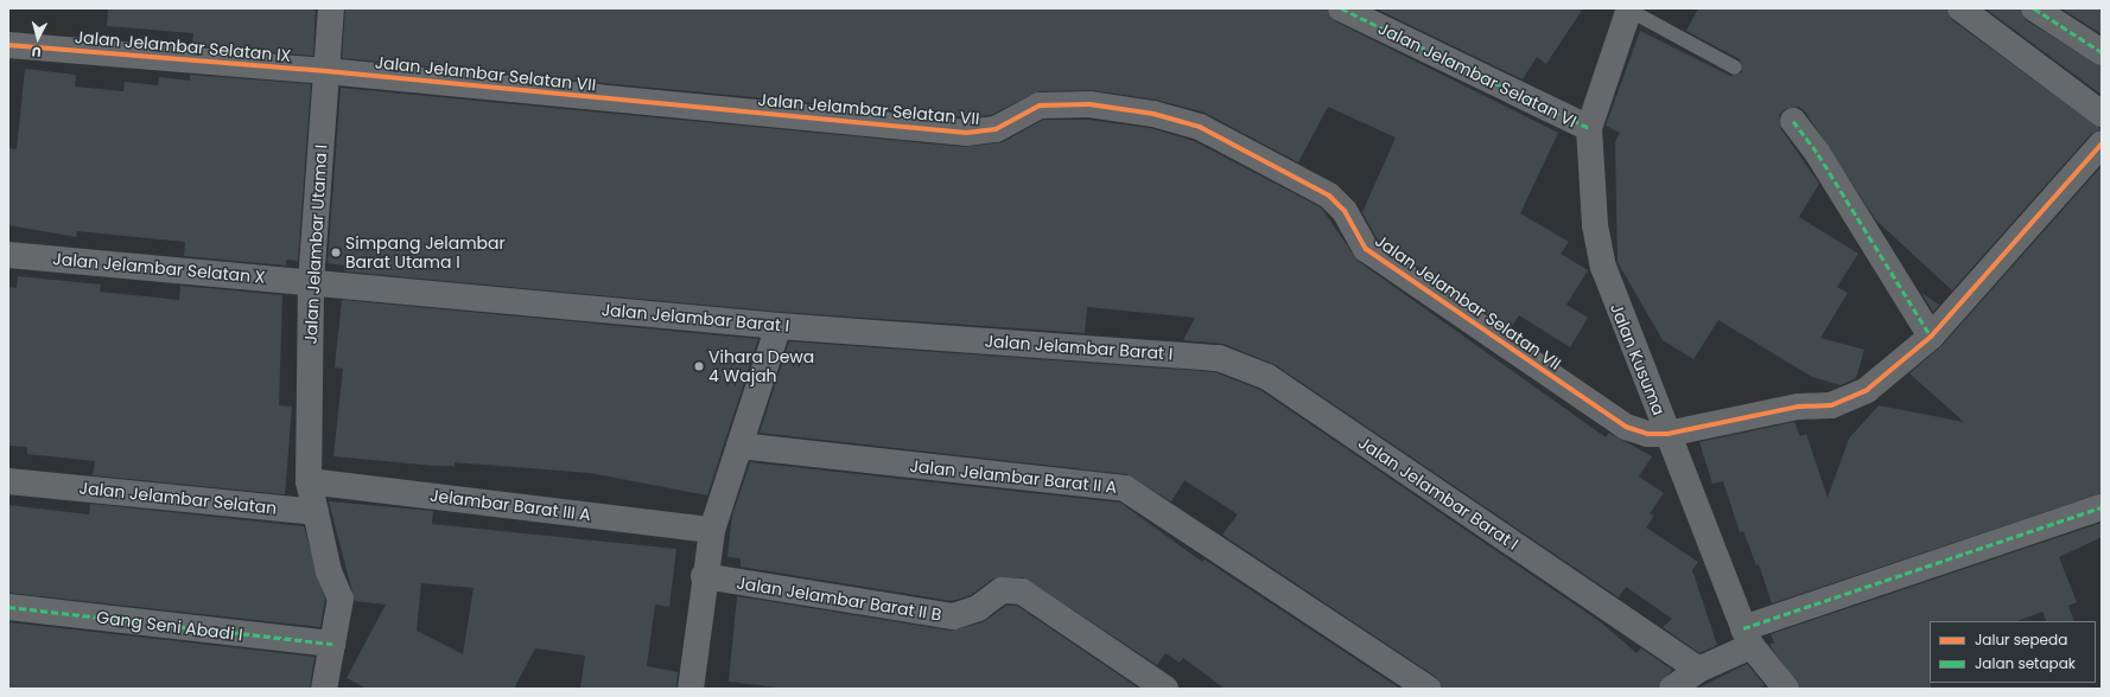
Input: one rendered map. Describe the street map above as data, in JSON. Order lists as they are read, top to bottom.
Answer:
{
  "streets": {
    "street": [
      "Jalan Jelambar Selatan IX",
      "Jalan Jelambar Selatan VII",
      "Jalan Jelambar Selatan VI",
      "Jalan Jelambar Utama I",
      "Jalan Jelambar Selatan X",
      "Jalan Jelambar Barat I",
      "Jalan Kusuma",
      "Jalan Jelambar Barat II A",
      "Jalan Jelambar Selatan",
      "Jelambar Barat III A",
      "Jalan Jelambar Barat II B",
      "Gang Seni Abadi I"
    ]
  },
  "crossings": [
    ["Jalan Jelambar Selatan IX", "Jalan Jelambar Selatan VII"],
    ["Jalan Jelambar Selatan IX", "Jalan Jelambar Utama I"],
    ["Jalan Jelambar Selatan VII", "Jalan Jelambar Utama I"],
    ["Jalan Jelambar Selatan VII", "Jalan Kusuma"],
    ["Jalan Jelambar Selatan VI", "Jalan Kusuma"],
    ["Jalan Jelambar Utama I", "Jalan Jelambar Selatan X"],
    ["Jalan Jelambar Utama I", "Jalan Jelambar Barat I"],
    ["Jalan Jelambar Utama I", "Jelambar Barat III A"],
    ["Jalan Jelambar Selatan X", "Jalan Jelambar Barat I"]
  ],
  "places": ["Simpang Jelambar Barat Utama I", "Vihara Dewa 4 Wajah"],
  "legend": ["Jalur sepeda", "Jalan setapak"],
  "north": "bottom"
}
